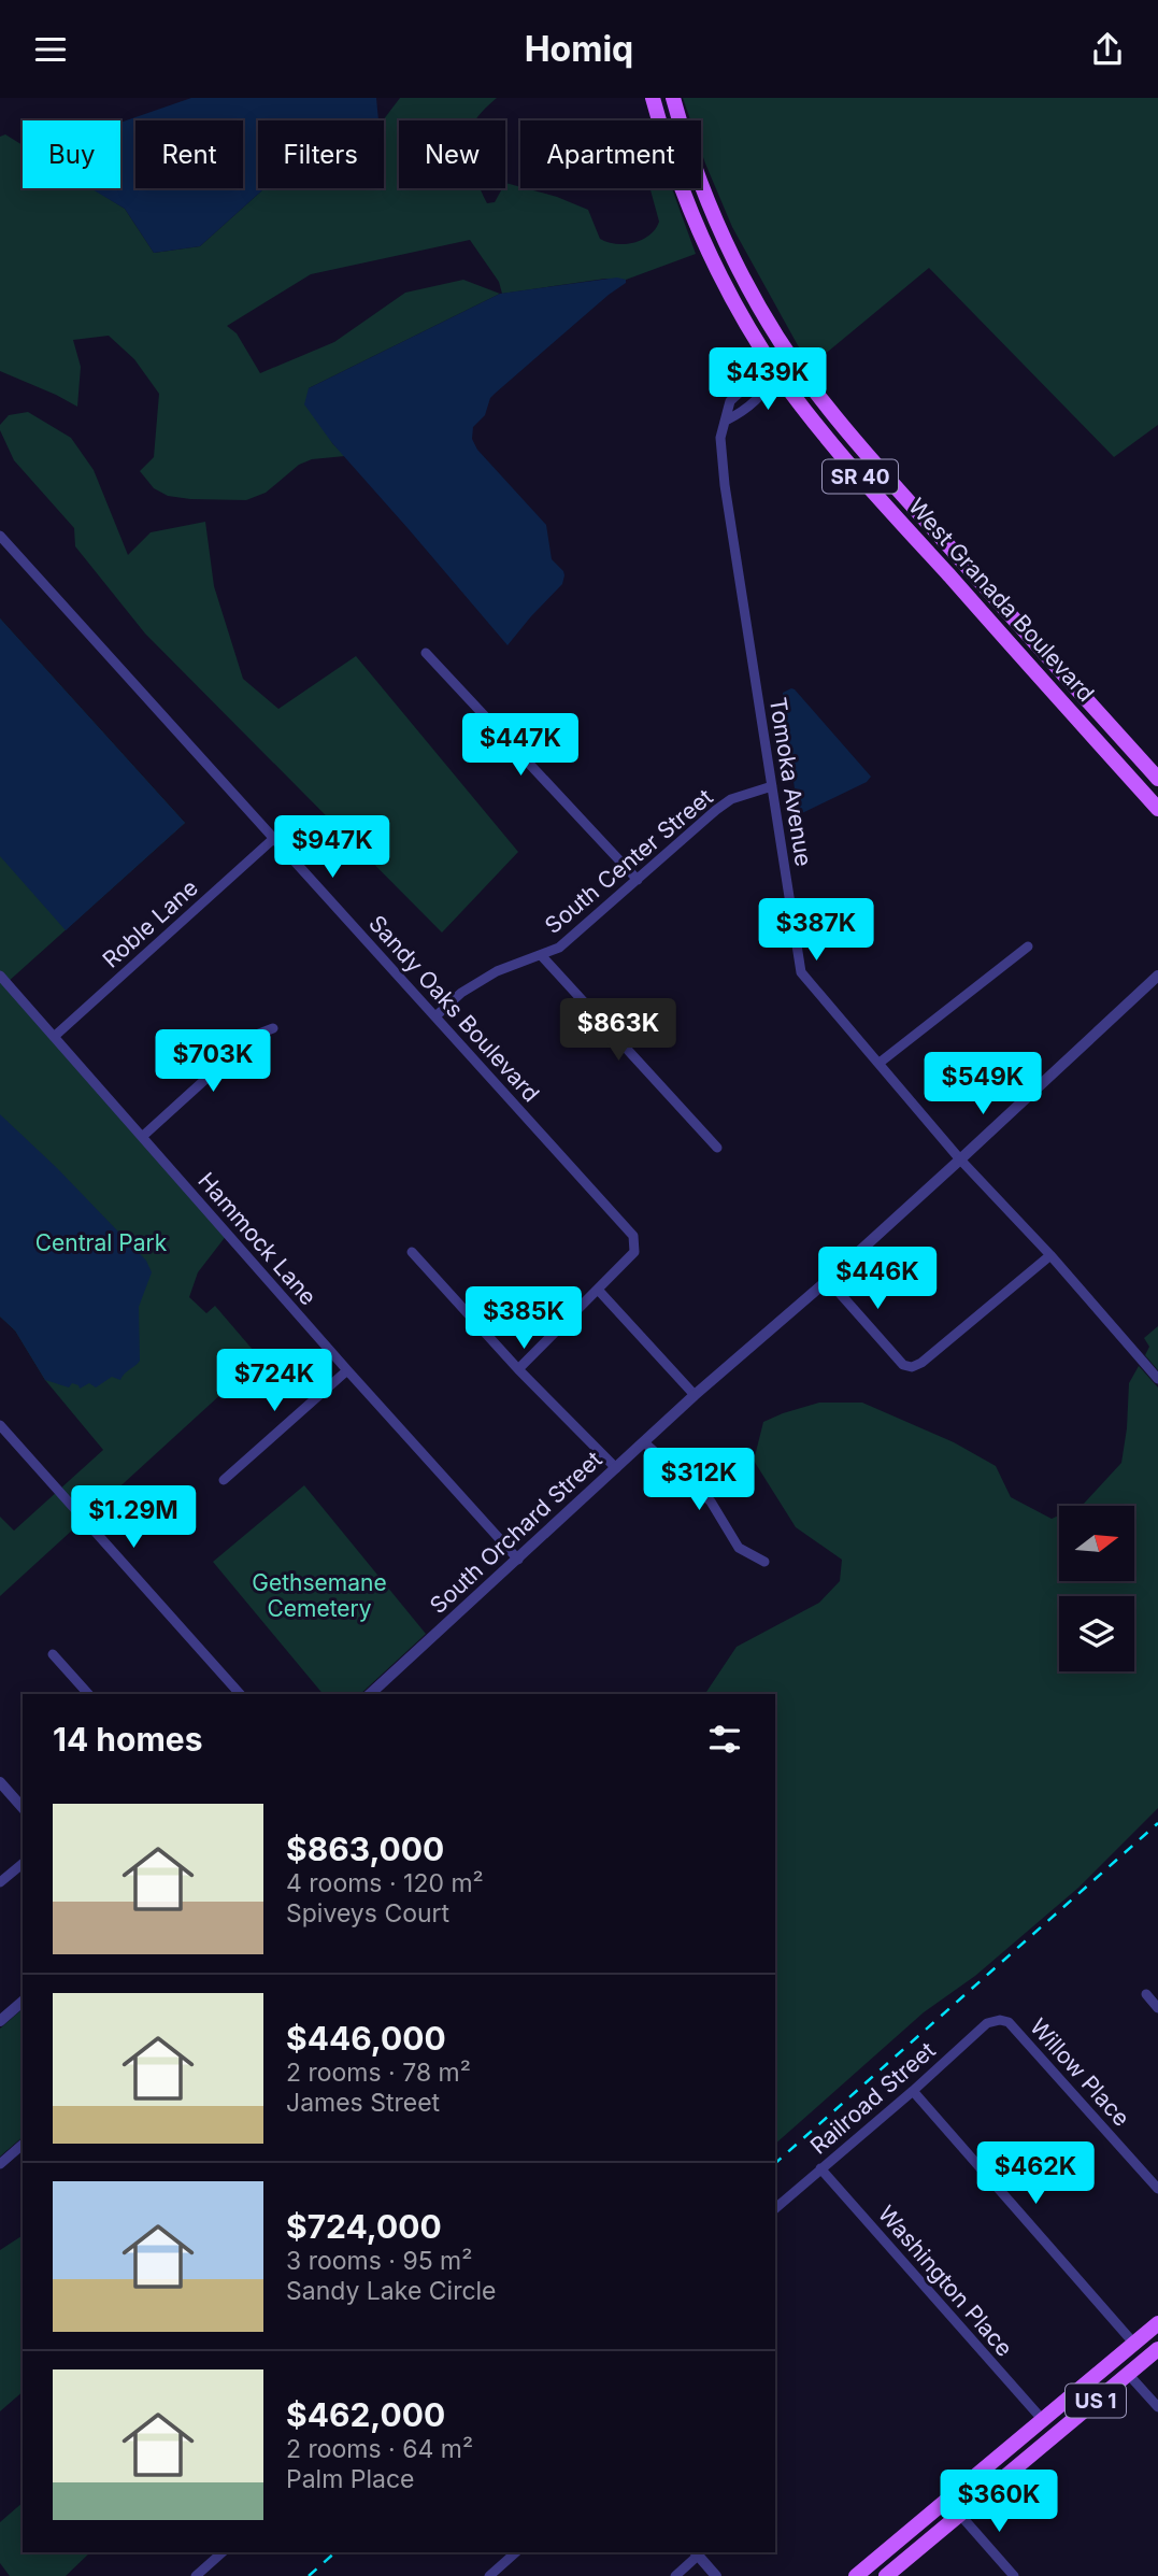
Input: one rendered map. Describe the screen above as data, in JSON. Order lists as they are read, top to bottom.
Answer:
{
  "streets": {
    "main road": ["SR 40", "West Granada Boulevard", "US 1"],
    "street": [
      "Tomoka Avenue",
      "South Center Street",
      "Roble Lane",
      "Sandy Oaks Boulevard",
      "Hammock Lane",
      "South Orchard Street",
      "Willow Place",
      "Railroad Street",
      "Washington Place"
    ]
  },
  "crossings": [
    ["West Granada Boulevard", "Tomoka Avenue"],
    ["Tomoka Avenue", "South Center Street"],
    ["Tomoka Avenue", "South Orchard Street"],
    ["South Center Street", "Sandy Oaks Boulevard"],
    ["Roble Lane", "Sandy Oaks Boulevard"],
    ["Roble Lane", "Hammock Lane"],
    ["Hammock Lane", "South Orchard Street"],
    ["Willow Place", "Railroad Street"],
    ["Railroad Street", "Washington Place"],
    ["Washington Place", "US 1"]
  ],
  "parks": ["Central Park", "Gethsemane Cemetery"],
  "north": "right",
  "page": {
    "header": "Homiq",
    "chip": [
      "Buy",
      "Rent",
      "Filters",
      "New",
      "Apartment"
    ],
    "price": [
      "$439K",
      "$447K",
      "$947K",
      "$387K",
      "$863K",
      "$703K",
      "$549K",
      "$446K",
      "$385K",
      "$724K",
      "$312K",
      "$1.29M",
      "$462K",
      "$360K"
    ],
    "heading": "14 homes",
    "list": [
      {
        "name": "$863,000",
        "note": "4 rooms · 120 m² · Spiveys Court"
      },
      {
        "name": "$446,000",
        "note": "2 rooms · 78 m² · James Street"
      },
      {
        "name": "$724,000",
        "note": "3 rooms · 95 m² · Sandy Lake Circle"
      },
      {
        "name": "$462,000",
        "note": "2 rooms · 64 m² · Palm Place"
      }
    ]
  }
}
